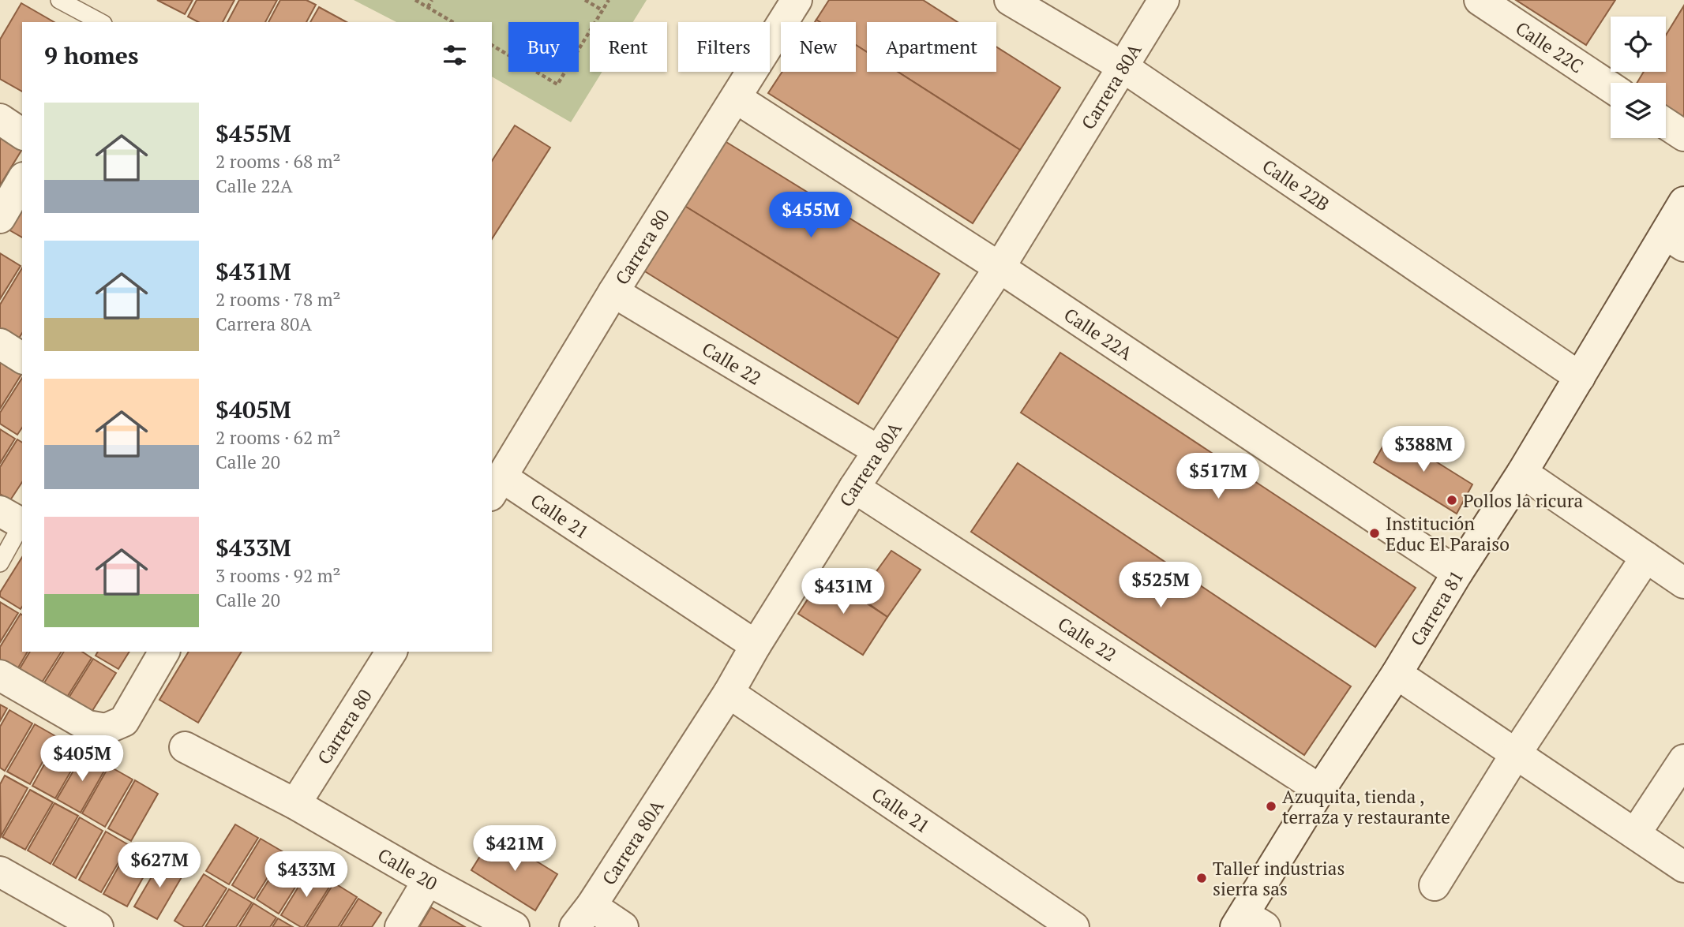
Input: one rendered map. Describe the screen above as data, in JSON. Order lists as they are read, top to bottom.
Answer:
{
  "streets": {
    "street": [
      "Calle 22C",
      "Carrera 80A",
      "Calle 22B",
      "Carrera 80",
      "Calle 22A",
      "Calle 22",
      "Calle 21",
      "Carrera 81",
      "Calle 20"
    ]
  },
  "crossings": [
    ["Carrera 80A", "Calle 22B"],
    ["Carrera 80A", "Calle 22A"],
    ["Carrera 80A", "Calle 22"],
    ["Carrera 80A", "Calle 21"],
    ["Calle 22B", "Carrera 81"],
    ["Carrera 80", "Calle 22A"],
    ["Carrera 80", "Calle 22"],
    ["Carrera 80", "Calle 21"],
    ["Carrera 80", "Calle 20"],
    ["Calle 22A", "Carrera 81"],
    ["Calle 22", "Carrera 81"]
  ],
  "places": [
    "Pollos la ricura",
    "Institución Educ El Paraiso",
    "Azuquita, tienda , terraza y restaurante",
    "Taller industrias sierra sas"
  ],
  "page": {
    "chip": [
      "Buy",
      "Rent",
      "Filters",
      "New",
      "Apartment"
    ],
    "heading": "9 homes",
    "list": [
      {
        "name": "$455M",
        "note": "2 rooms · 68 m² · Calle 22A"
      },
      {
        "name": "$431M",
        "note": "2 rooms · 78 m² · Carrera 80A"
      },
      {
        "name": "$405M",
        "note": "2 rooms · 62 m² · Calle 20"
      },
      {
        "name": "$433M",
        "note": "3 rooms · 92 m² · Calle 20"
      }
    ],
    "price": [
      "$455M",
      "$388M",
      "$517M",
      "$525M",
      "$431M",
      "$405M",
      "$421M",
      "$627M",
      "$433M"
    ]
  }
}
